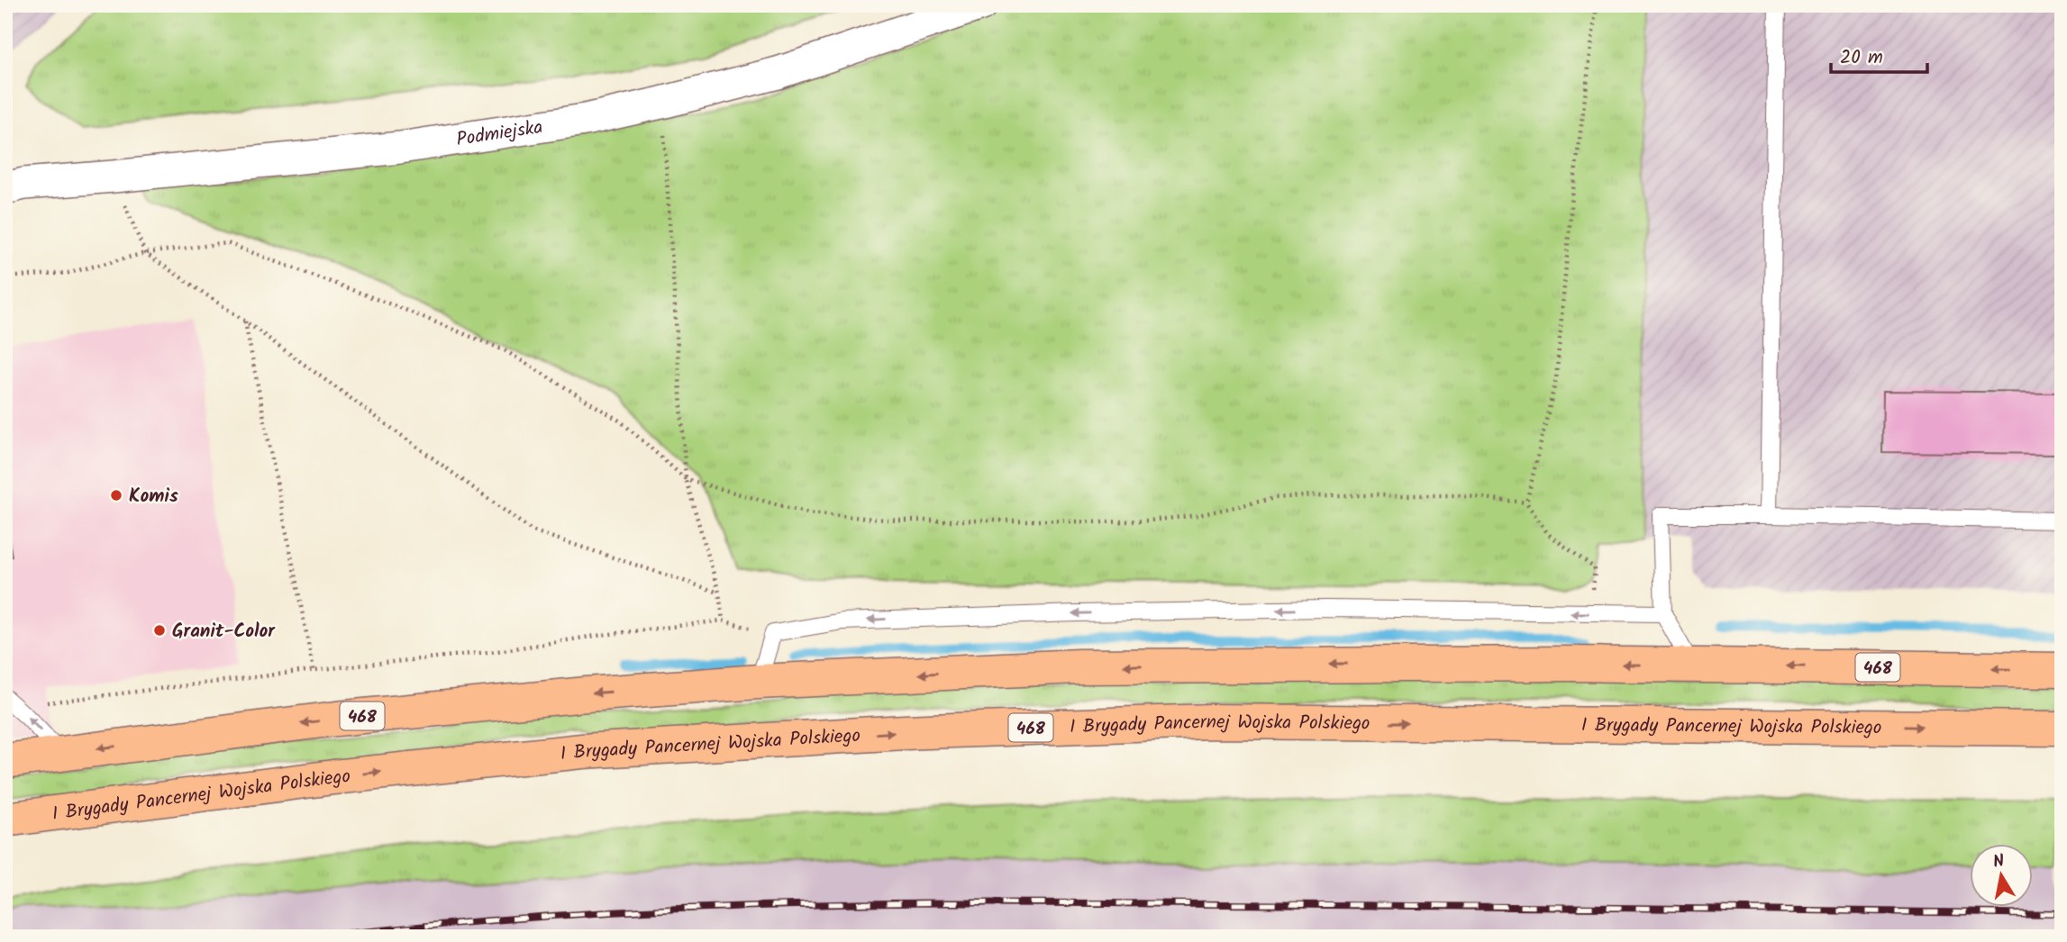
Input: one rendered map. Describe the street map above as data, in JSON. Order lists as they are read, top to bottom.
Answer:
{
  "streets": {
    "main road": ["468", "I Brygady Pancernej Wojska Polskiego"],
    "street": ["Podmiejska"]
  },
  "places": ["Komis", "Granit-Color"],
  "scale_bar": "20 m",
  "north": "top"
}
